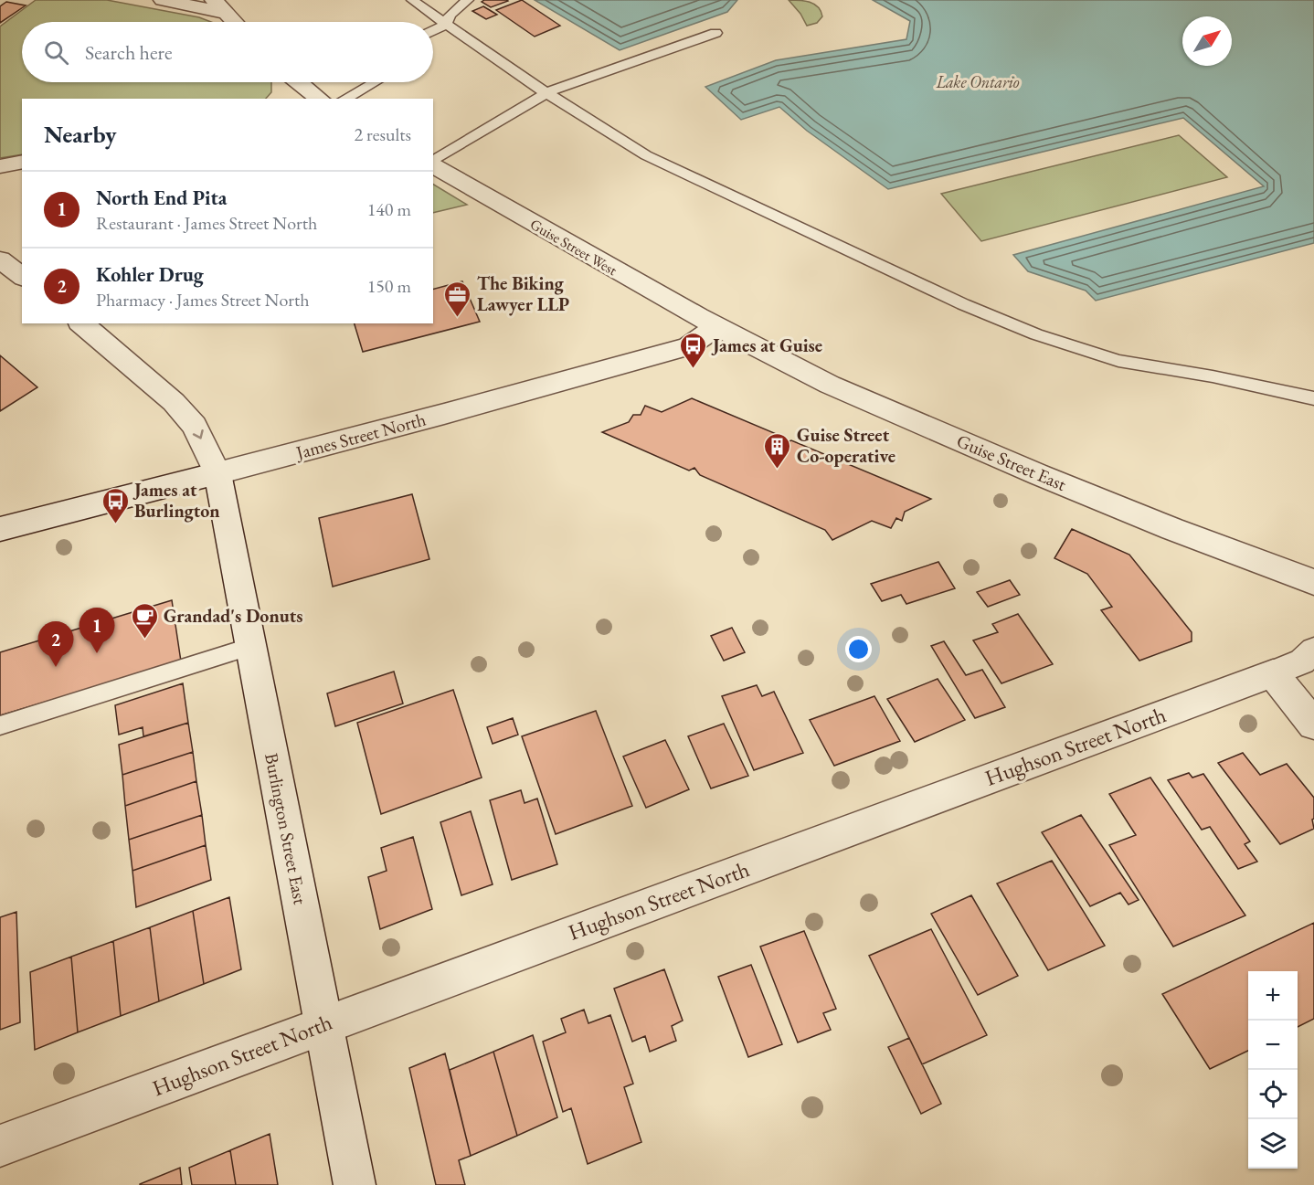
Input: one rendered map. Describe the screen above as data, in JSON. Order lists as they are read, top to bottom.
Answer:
{
  "streets": {
    "street": [
      "Guise Street West",
      "James Street North",
      "Guise Street East",
      "Hughson Street North",
      "Burlington Street East"
    ]
  },
  "crossings": [
    ["Guise Street West", "James Street North"],
    ["Guise Street West", "Guise Street East"],
    ["James Street North", "Guise Street East"],
    ["James Street North", "Burlington Street East"],
    ["Hughson Street North", "Burlington Street East"]
  ],
  "water": ["Lake Ontario"],
  "places": {
    "office": ["The Biking Lawyer LLP"],
    "bus stop": ["James at Guise", "James at Burlington"],
    "building": ["Guise Street Co-operative"],
    "cafe": ["Grandad's Donuts"]
  },
  "north": "top right",
  "page": {
    "search": "Search here",
    "heading": ["Nearby", "2 results"],
    "list": [
      {
        "mark": "1",
        "name": "North End Pita",
        "note": "Restaurant · James Street North",
        "value": "140 m"
      },
      {
        "mark": "2",
        "name": "Kohler Drug",
        "note": "Pharmacy · James Street North",
        "value": "150 m"
      }
    ],
    "pins": ["1", "2"],
    "map_buttons": ["+", "−"]
  }
}
